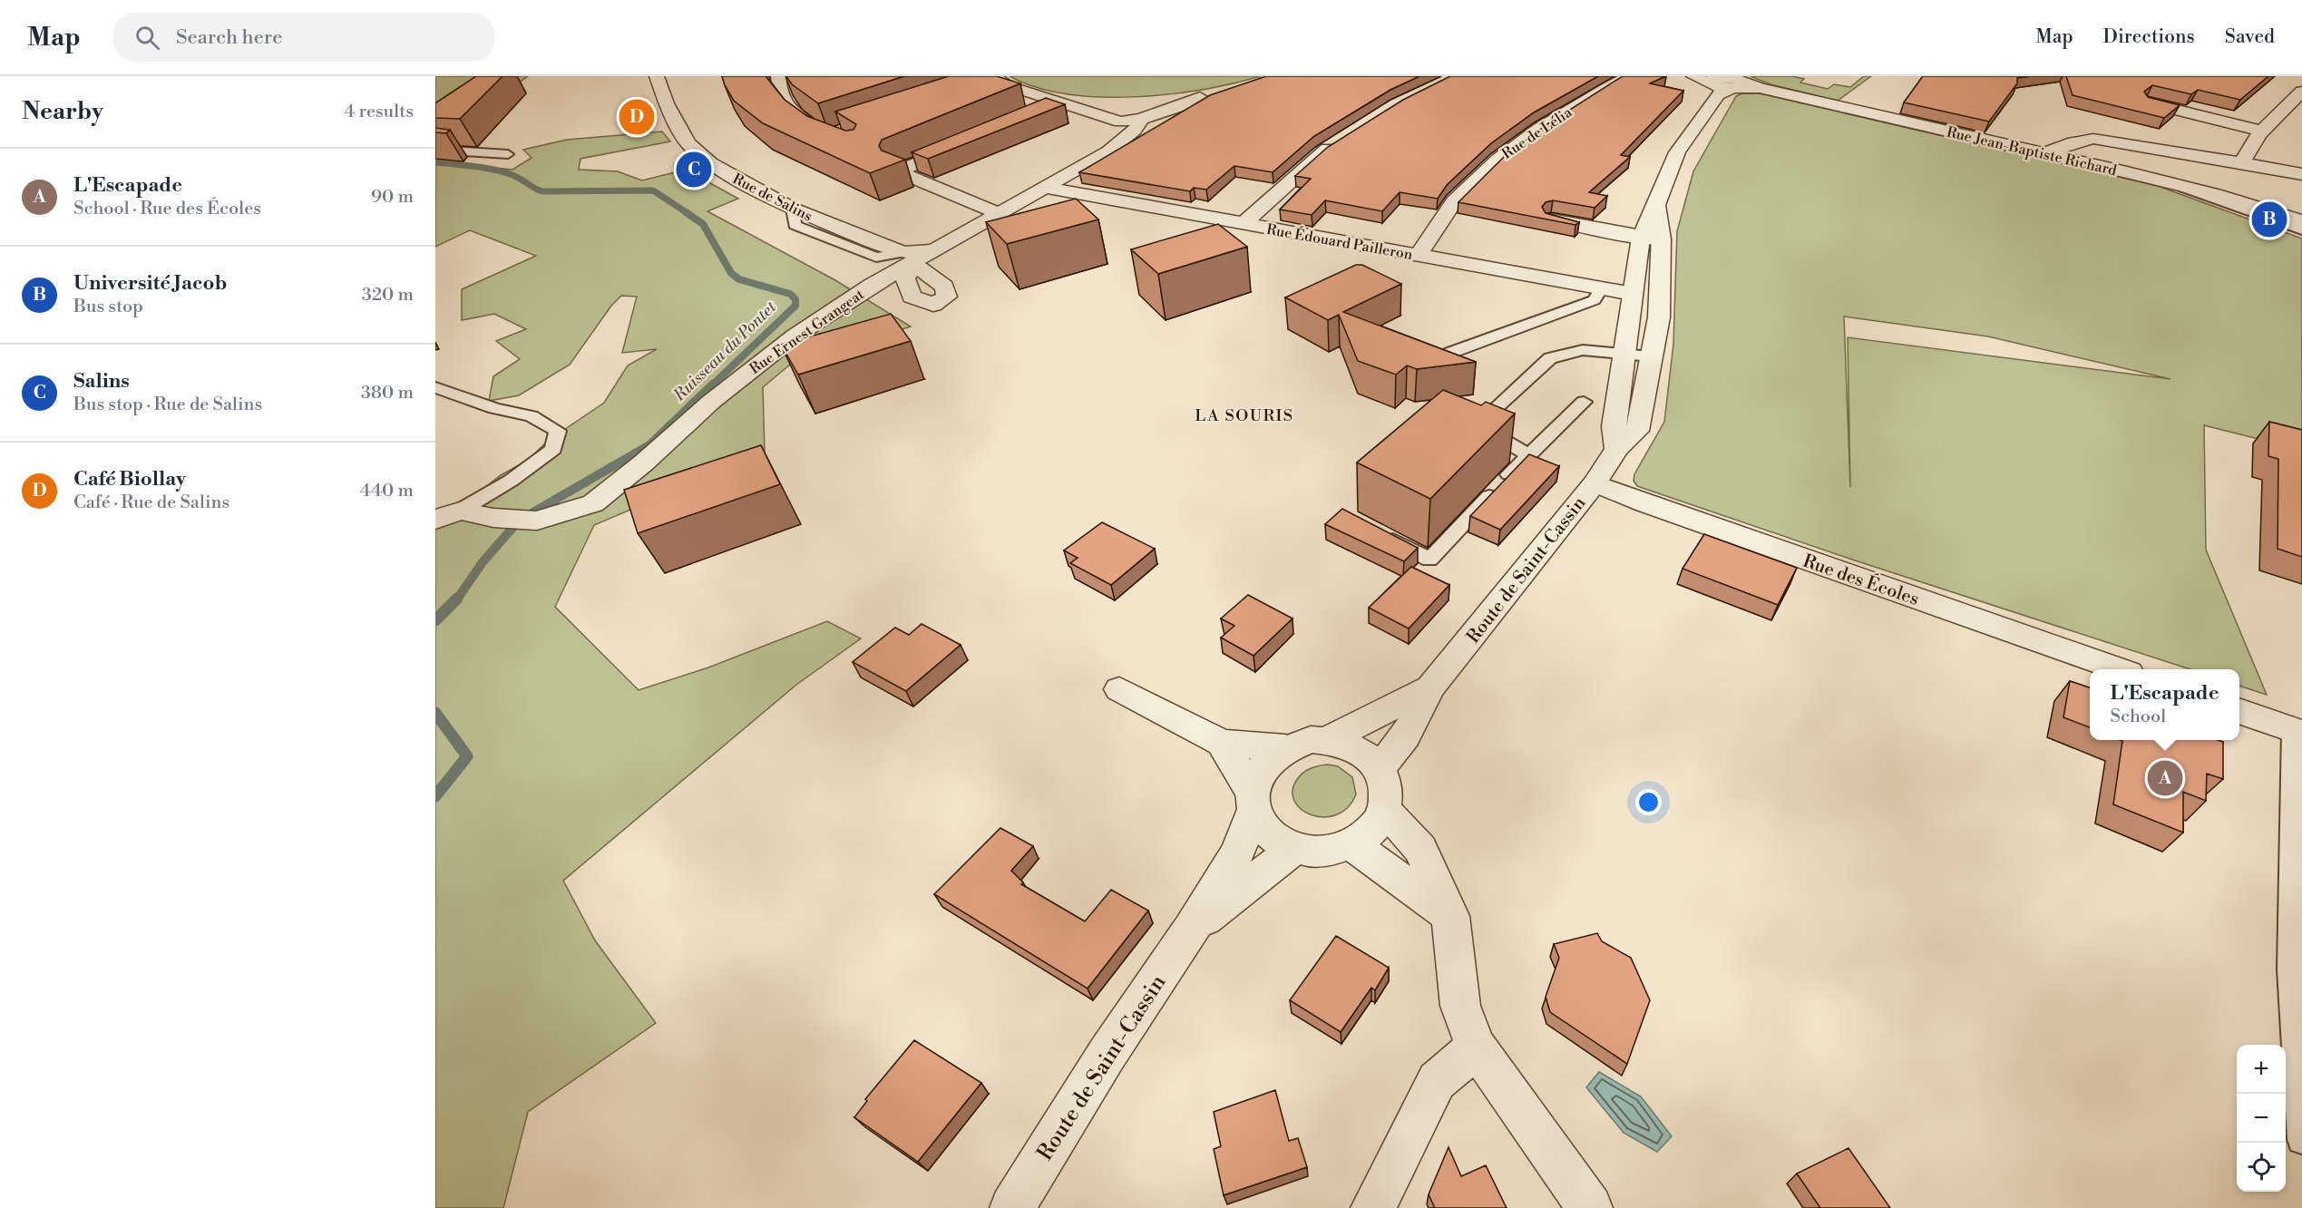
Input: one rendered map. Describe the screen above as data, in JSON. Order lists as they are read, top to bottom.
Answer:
{
  "streets": {
    "street": [
      "Rue de Lélia",
      "Rue Jean-Baptiste Richard",
      "Rue de Salins",
      "Rue Édouard Pailleron",
      "Rue Ernest Grangeat",
      "Route de Saint-Cassin",
      "Rue des Écoles"
    ]
  },
  "crossings": [
    ["Rue de Lélia", "Rue Édouard Pailleron"],
    ["Rue Jean-Baptiste Richard", "Route de Saint-Cassin"],
    ["Rue de Salins", "Rue Ernest Grangeat"],
    ["Rue Édouard Pailleron", "Rue Ernest Grangeat"],
    ["Rue Édouard Pailleron", "Route de Saint-Cassin"],
    ["Route de Saint-Cassin", "Rue des Écoles"]
  ],
  "districts": ["LA SOURIS"],
  "water": ["Ruisseau du Pontet"],
  "page": {
    "header": "Map",
    "search": "Search here",
    "nav": ["Map", "Directions", "Saved"],
    "heading": ["Nearby", "4 results"],
    "pins": [
      "D",
      "C",
      "B",
      "A"
    ],
    "list": [
      {
        "mark": "A",
        "name": "L'Escapade",
        "note": "School · Rue des Écoles",
        "value": "90 m"
      },
      {
        "mark": "B",
        "name": "Université Jacob",
        "note": "Bus stop",
        "value": "320 m"
      },
      {
        "mark": "C",
        "name": "Salins",
        "note": "Bus stop · Rue de Salins",
        "value": "380 m"
      },
      {
        "mark": "D",
        "name": "Café Biollay",
        "note": "Café · Rue de Salins",
        "value": "440 m"
      }
    ],
    "popup": ["L'Escapade", "School"],
    "map_buttons": ["+", "−"]
  }
}
